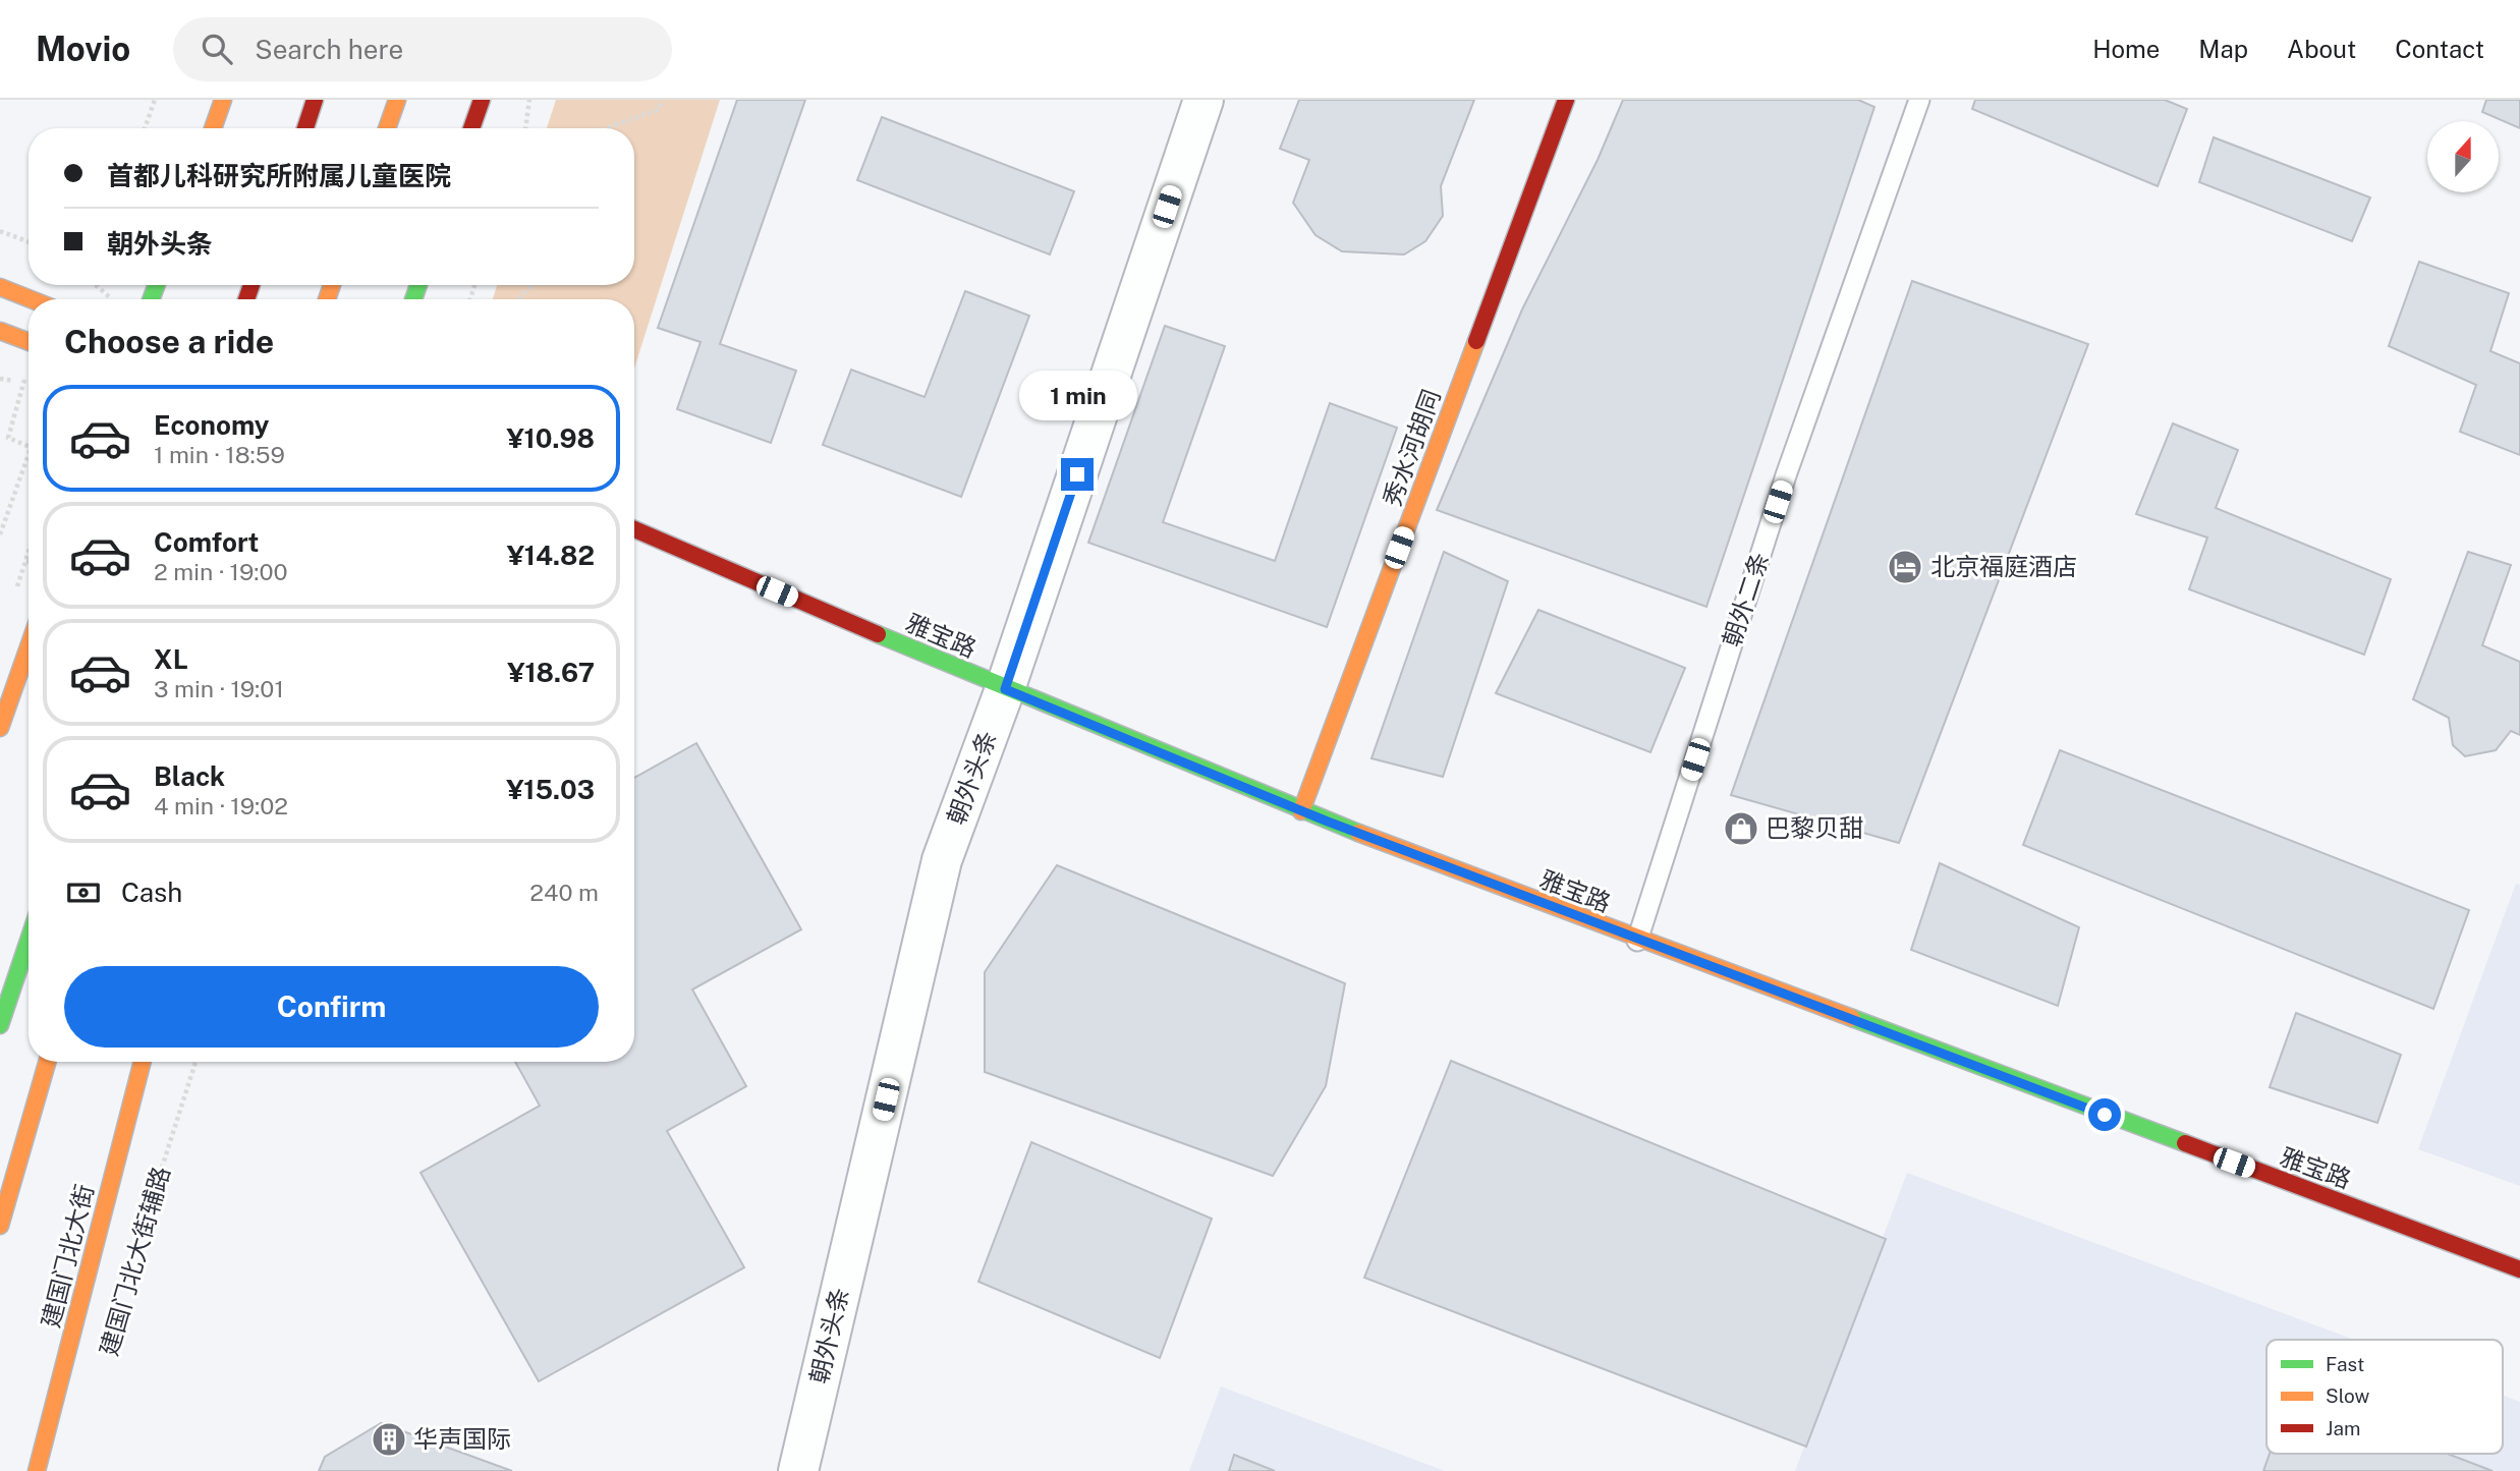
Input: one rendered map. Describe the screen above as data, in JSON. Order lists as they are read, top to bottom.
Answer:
{
  "streets": {
    "main road": ["秀水河胡同", "雅宝路", "建国门北大街"],
    "street": ["朝外头条"],
    "lane": ["朝外二条"],
    "path": ["建国门北大街辅路"]
  },
  "crossings": [
    ["秀水河胡同", "雅宝路"],
    ["朝外二条", "雅宝路"],
    ["雅宝路", "朝外头条"]
  ],
  "places": {
    "hotel": ["北京福庭酒店"],
    "shop": ["巴黎贝甜"],
    "building": ["华声国际"]
  },
  "legend": ["Fast", "Slow", "Jam"],
  "north": "top",
  "page": {
    "header": "Movio",
    "search": "Search here",
    "nav": [
      "Home",
      "Map",
      "About",
      "Contact"
    ],
    "banner": ["首都儿科研究所附属儿童医院", "朝外头条"],
    "heading": "Choose a ride",
    "bubble": "1 min",
    "list": [
      {
        "name": "Economy",
        "note": "1 min · 18:59",
        "value": "¥10.98"
      },
      {
        "name": "Comfort",
        "note": "2 min · 19:00",
        "value": "¥14.82"
      },
      {
        "name": "XL",
        "note": "3 min · 19:01",
        "value": "¥18.67"
      },
      {
        "name": "Black",
        "note": "4 min · 19:02",
        "value": "¥15.03"
      }
    ],
    "pay": ["Cash", "240 m"],
    "buttons": "Confirm"
  }
}
